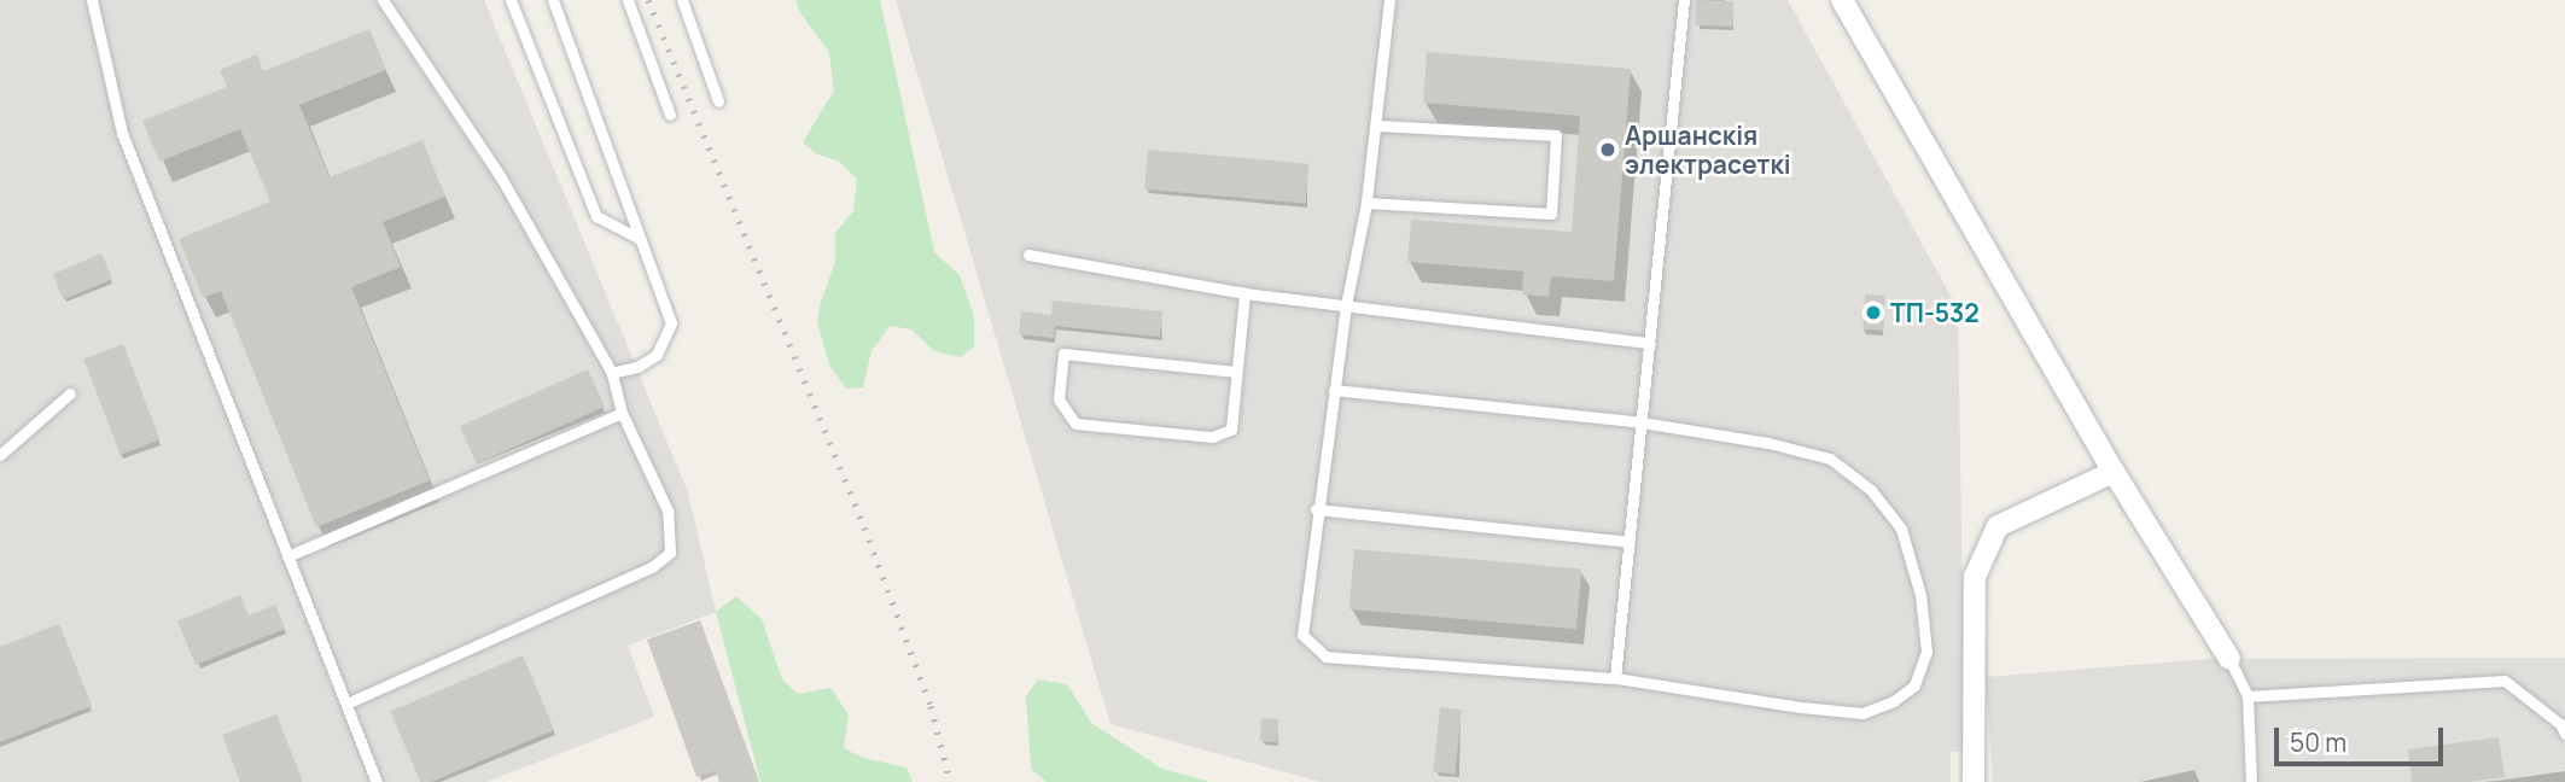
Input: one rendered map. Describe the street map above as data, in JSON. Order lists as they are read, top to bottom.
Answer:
{
  "places": ["Аршанскія электрасеткі", "ТП-532"],
  "scale_bar": "50 m"
}
